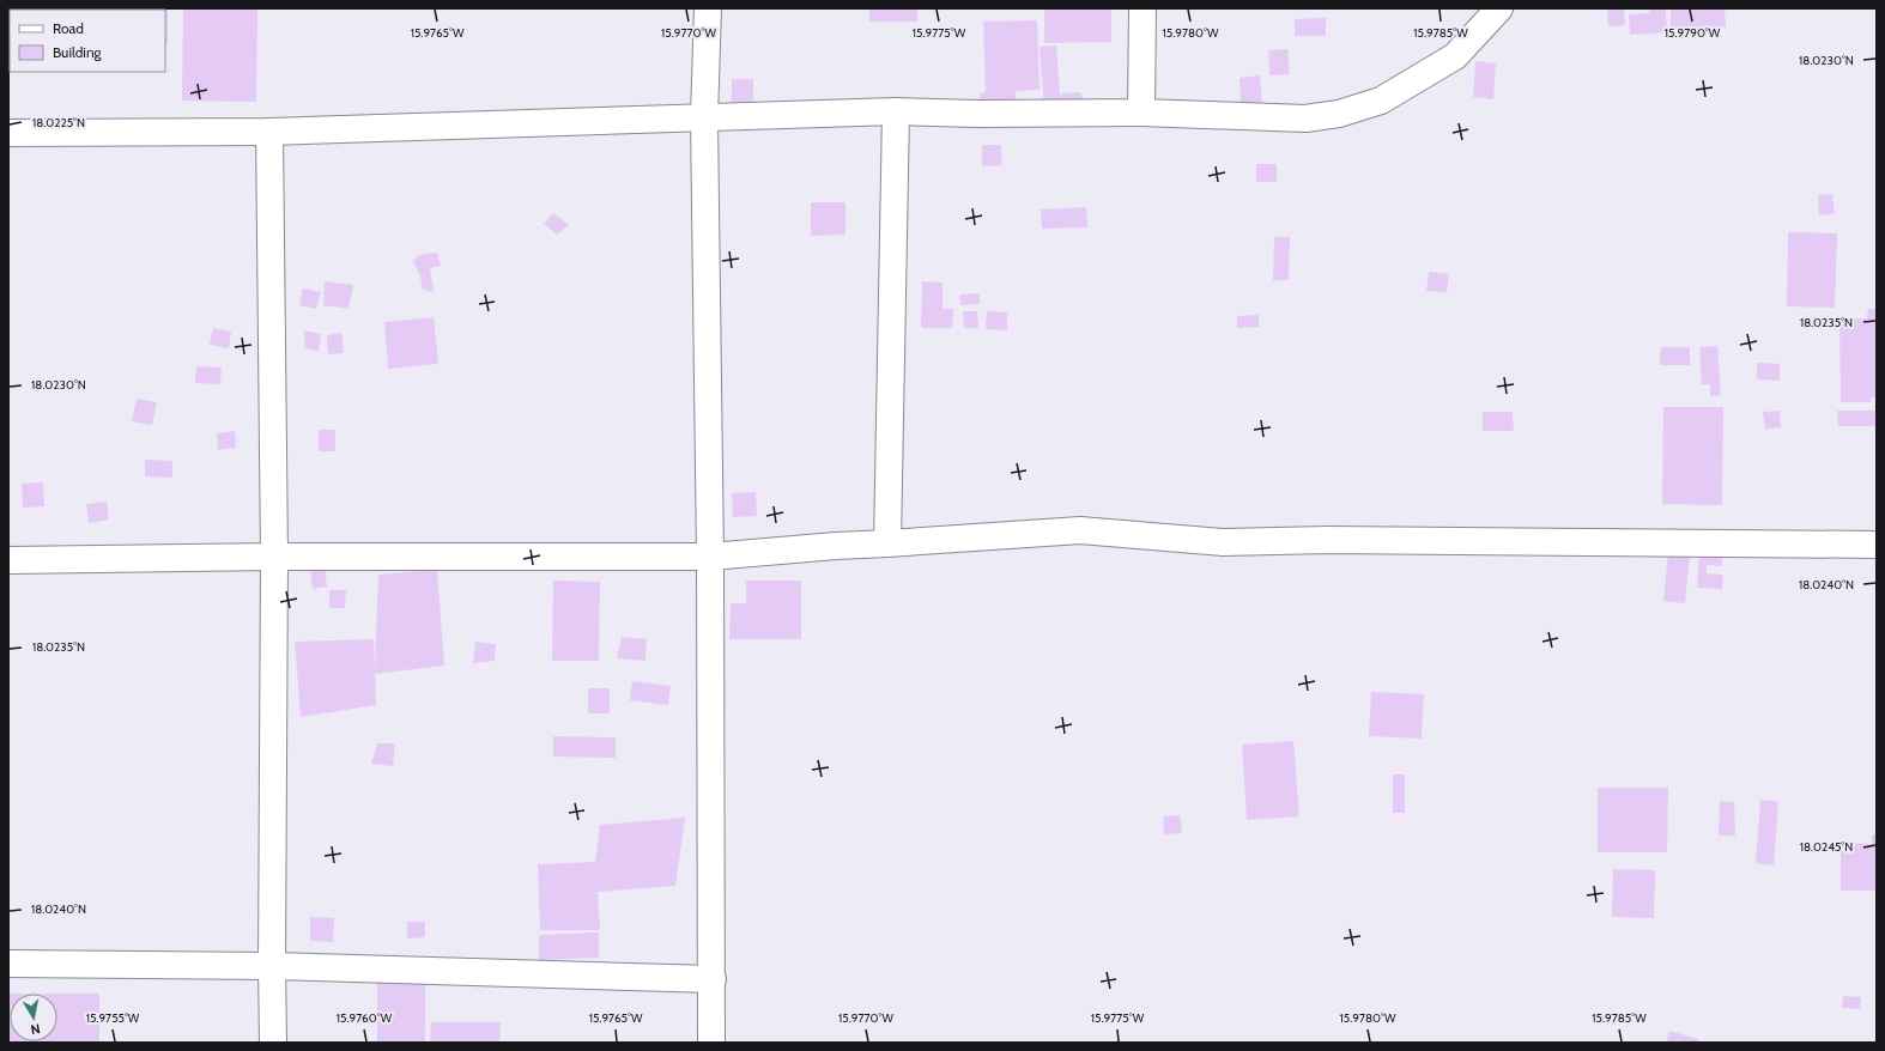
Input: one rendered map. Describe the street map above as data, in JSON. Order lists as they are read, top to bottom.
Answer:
{
  "legend": ["Road", "Building"],
  "north": "bottom",
  "coordinates": [
    "15.9775°W",
    "15.9780°W",
    "15.9785°W",
    "15.9790°W",
    "15.9765°W",
    "15.9770°W",
    "18.0230°N",
    "18.0225°N",
    "18.0235°N",
    "18.0240°N",
    "18.0245°N",
    "15.9755°W",
    "15.9760°W"
  ]
}
